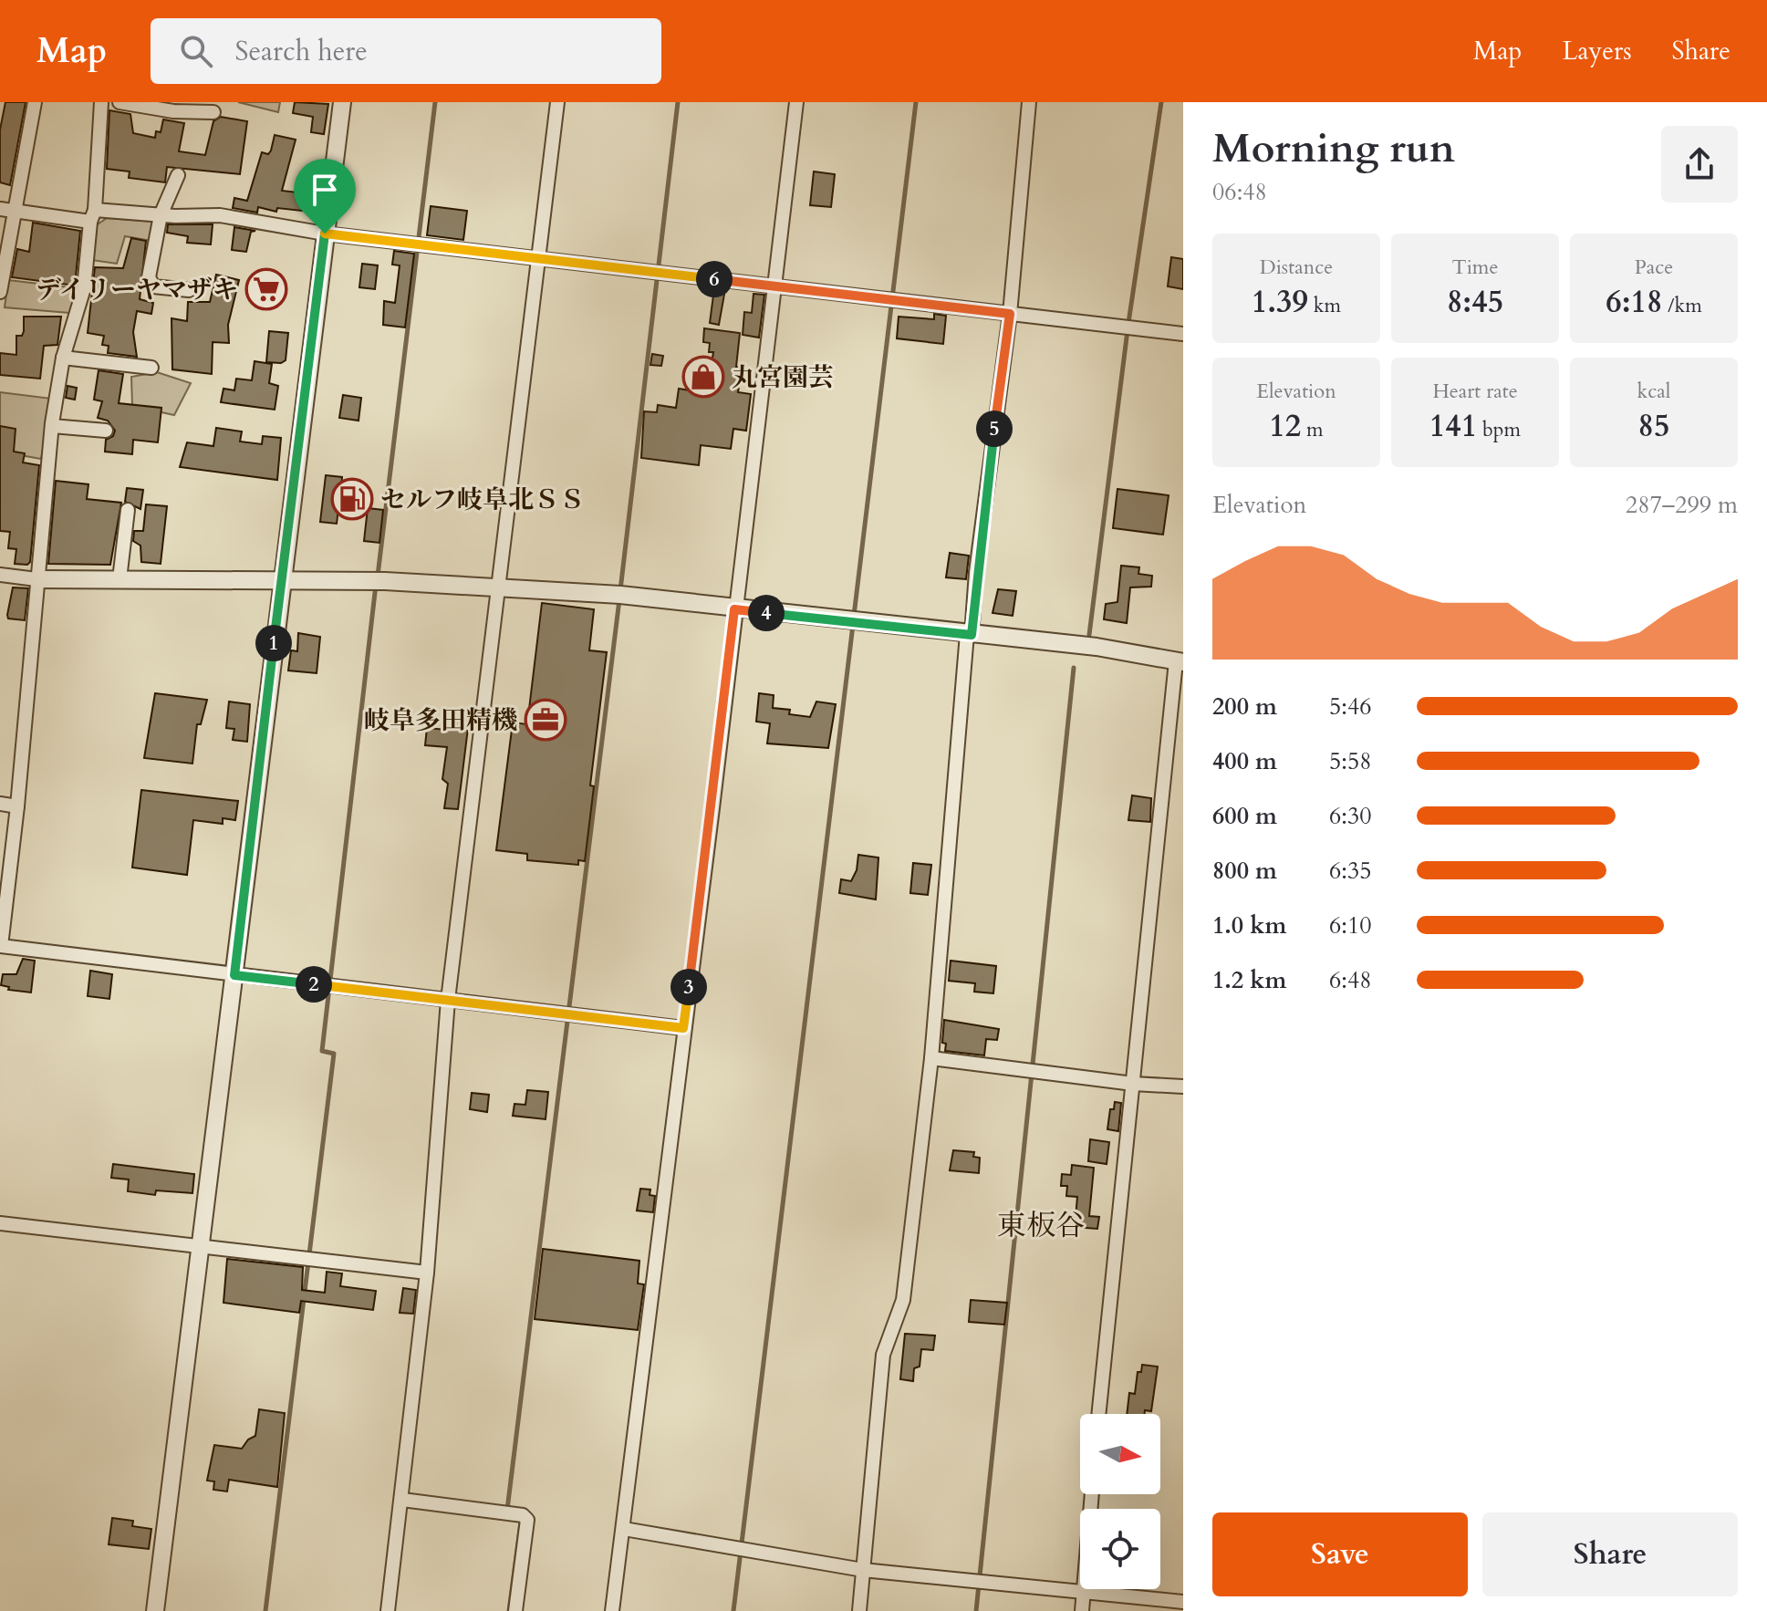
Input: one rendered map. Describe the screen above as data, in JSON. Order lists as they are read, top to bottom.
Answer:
{
  "districts": ["東板谷"],
  "places": {
    "supermarket": ["デイリーヤマザキ"],
    "shop": ["丸宮園芸"],
    "fuel station": ["セルフ岐阜北ＳＳ"],
    "office": ["岐阜多田精機"]
  },
  "north": "right",
  "page": {
    "header": "Map",
    "search": "Search here",
    "nav": ["Map", "Layers", "Share"],
    "heading": ["Morning run", "06:48"],
    "stats": [
      ["Distance", "1.39 km"],
      ["Time", "8:45"],
      ["Pace", "6:18 /km"],
      ["Elevation", "12 m"],
      ["Heart rate", "141 bpm"],
      ["kcal", "85"]
    ],
    "pins": [
      "6",
      "5",
      "4",
      "1",
      "2",
      "3"
    ],
    "chart": ["Elevation", "287–299 m"],
    "list": [
      {
        "name": "200 m",
        "note": "5:46"
      },
      {
        "name": "400 m",
        "note": "5:58"
      },
      {
        "name": "600 m",
        "note": "6:30"
      },
      {
        "name": "800 m",
        "note": "6:35"
      },
      {
        "name": "1.0 km",
        "note": "6:10"
      },
      {
        "name": "1.2 km",
        "note": "6:48"
      }
    ],
    "buttons": ["Save", "Share"]
  }
}
